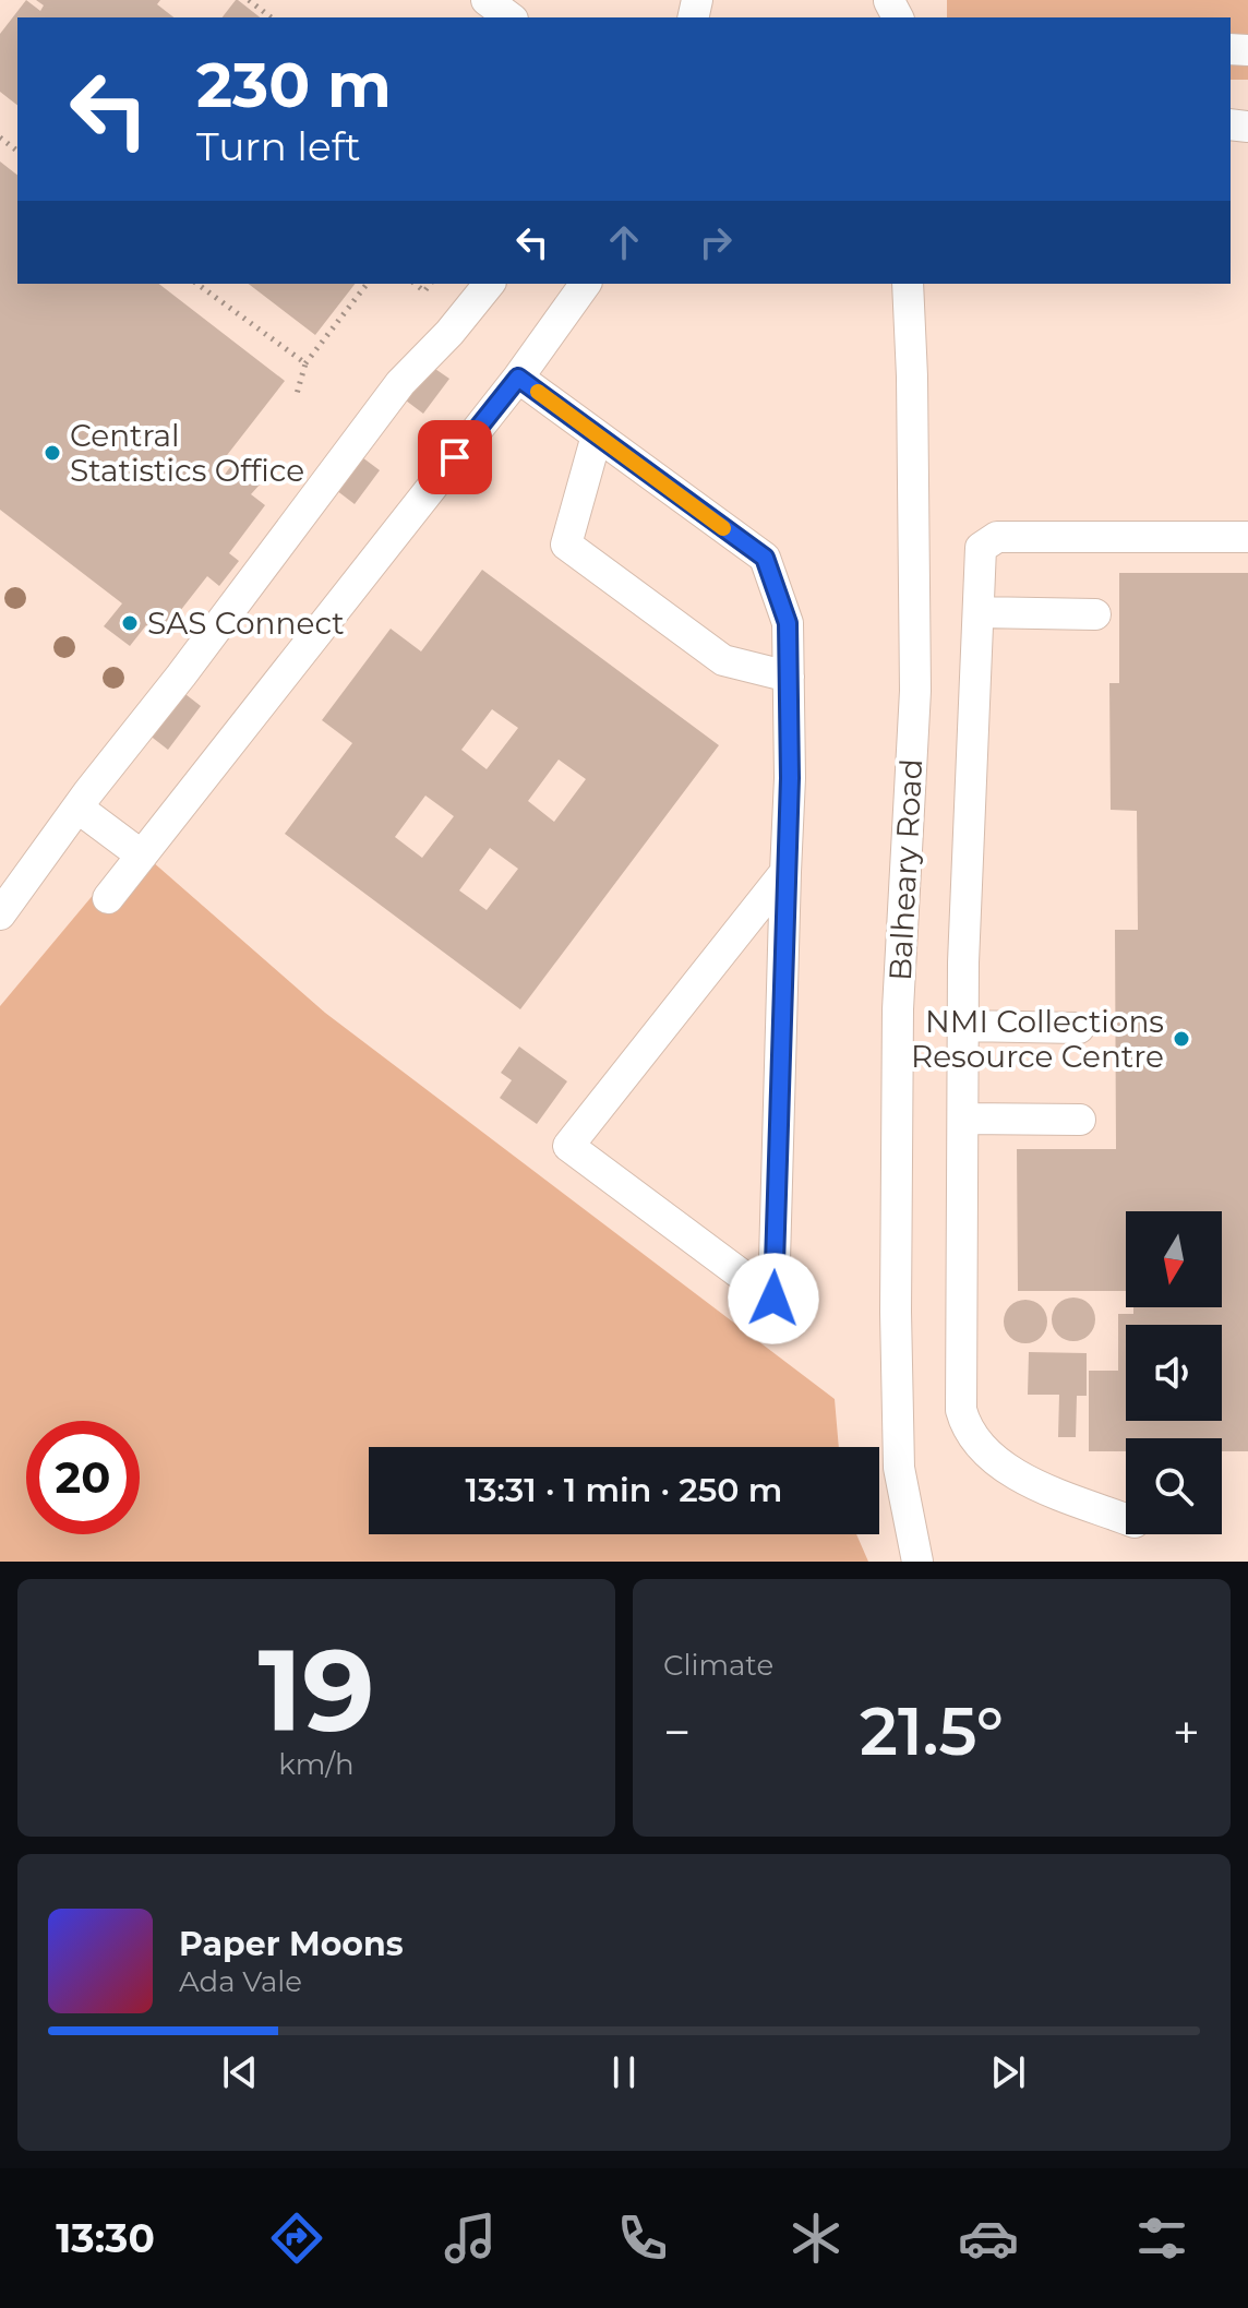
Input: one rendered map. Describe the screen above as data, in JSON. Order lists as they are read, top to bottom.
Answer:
{
  "streets": {
    "street": ["Balheary Road"]
  },
  "places": ["Central Statistics Office", "SAS Connect", "NMI Collections Resource Centre"],
  "north": "bottom",
  "page": {
    "turn": ["230 m", "Turn left"],
    "limit": "20",
    "trip": "13:31 · 1 min · 250 m",
    "tile": [
      ["19", "km/h"],
      "Climate"
    ],
    "heat": ["−", "21.5°", "+"],
    "song": ["Paper Moons", "Ada Vale"],
    "tabs": "13:30"
  }
}
